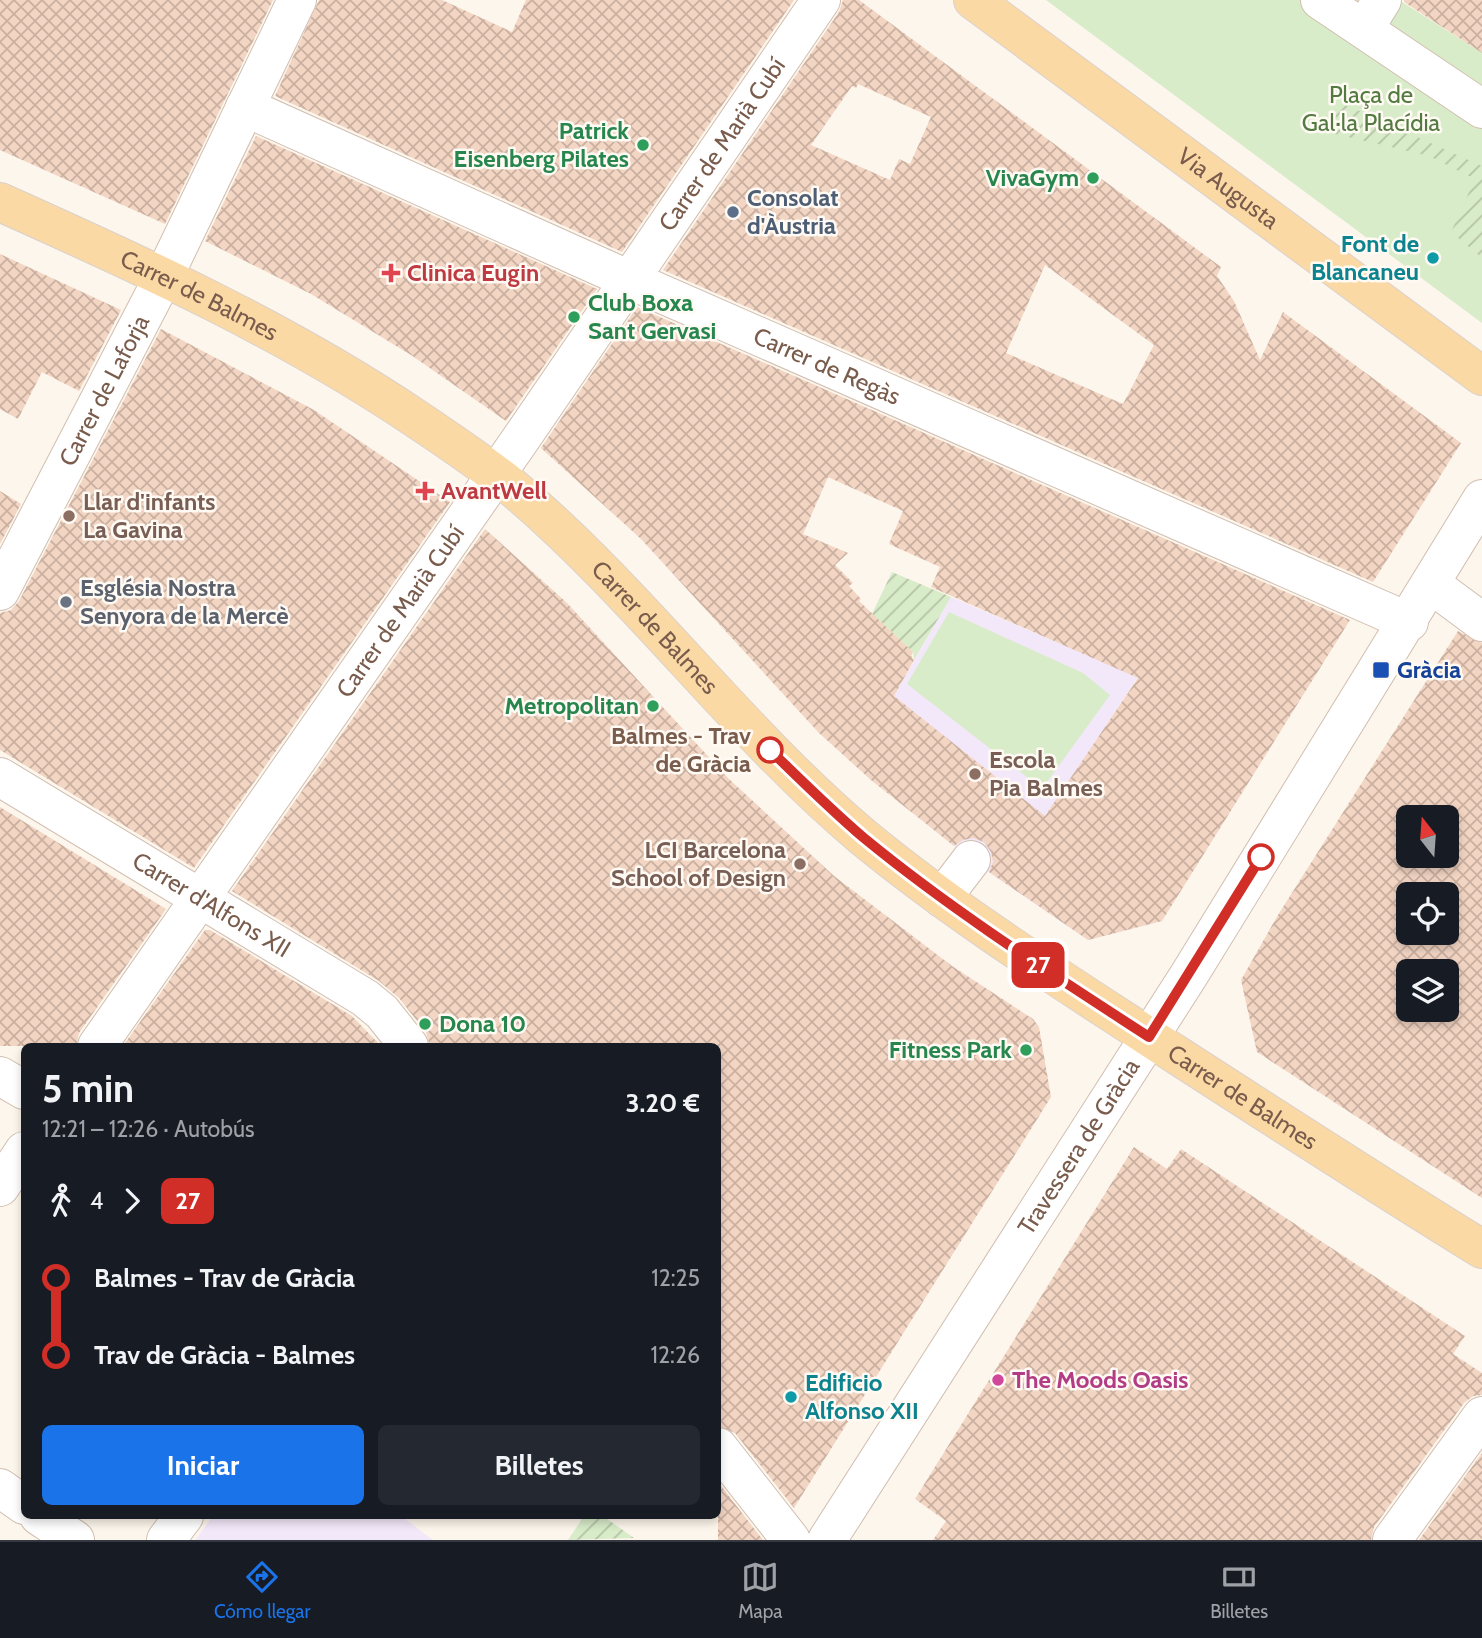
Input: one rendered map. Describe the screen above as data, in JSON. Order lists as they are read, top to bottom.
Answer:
{
  "streets": {
    "main road": ["Via Augusta", "Carrer de Balmes"],
    "street": [
      "Carrer de Marià Cubí",
      "Carrer de Regàs",
      "Carrer de Laforja",
      "Carrer d'Alfons XII",
      "Travessera de Gràcia"
    ]
  },
  "crossings": [
    ["Carrer de Marià Cubí", "Carrer de Balmes"],
    ["Carrer de Marià Cubí", "Carrer de Regàs"],
    ["Carrer de Marià Cubí", "Carrer d'Alfons XII"],
    ["Carrer de Balmes", "Carrer de Laforja"],
    ["Carrer de Balmes", "Travessera de Gràcia"],
    ["Carrer de Regàs", "Carrer de Laforja"],
    ["Carrer de Regàs", "Travessera de Gràcia"]
  ],
  "parks": ["Plaça de Gal·la Placídia"],
  "places": {
    "other": [
      "Patrick Eisenberg Pilates",
      "VivaGym",
      "Consolat d'Àustria",
      "Font de Blancaneu",
      "Club Boxa Sant Gervasi",
      "Llar d'infants La Gavina",
      "Església Nostra Senyora de la Mercè",
      "Metropolitan",
      "Balmes - Trav de Gràcia",
      "Escola Pia Balmes",
      "LCI Barcelona School of Design",
      "Dona 10",
      "Fitness Park",
      "The Moods Oasis",
      "Edificio Alfonso XII"
    ],
    "health": ["Clinica Eugin", "AvantWell"],
    "transit": ["Gràcia"]
  },
  "lines": ["bus line 27"],
  "north": "top",
  "page": {
    "on_map": "27",
    "heading": ["5 min", "12:21 – 12:26 · Autobús", "3.20 €"],
    "legs": ["4", "27"],
    "list": [
      {
        "name": "Balmes - Trav de Gràcia",
        "value": "12:25"
      },
      {
        "name": "Trav de Gràcia - Balmes",
        "value": "12:26"
      }
    ],
    "buttons": ["Iniciar", "Billetes"],
    "tabs": ["Cómo llegar", "Mapa", "Billetes"]
  }
}
